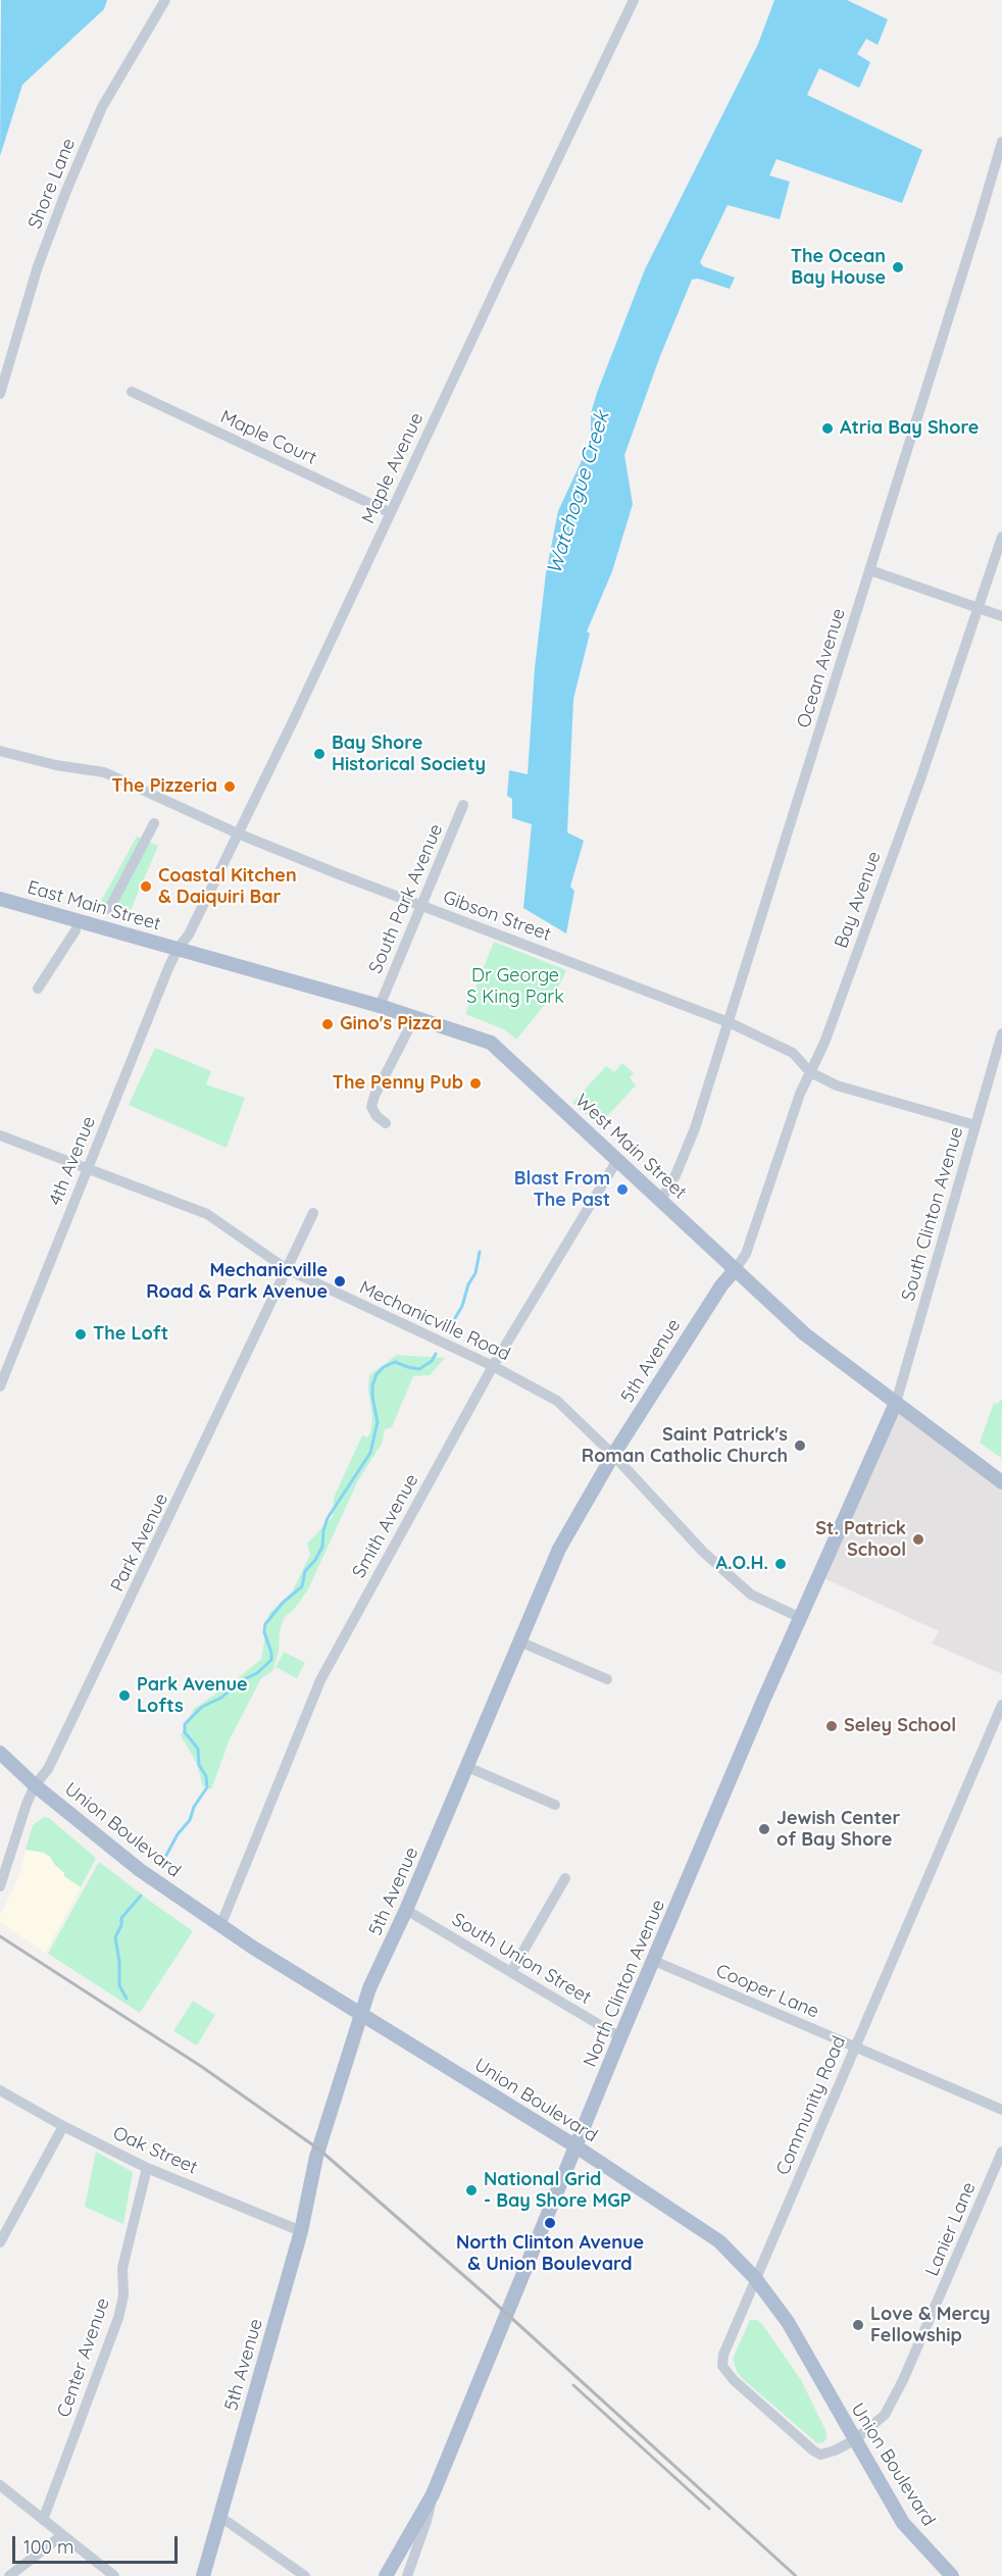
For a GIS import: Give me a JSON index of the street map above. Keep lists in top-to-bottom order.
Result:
{
  "streets": {
    "main road": [
      "East Main Street",
      "West Main Street",
      "5th Avenue",
      "Union Boulevard",
      "North Clinton Avenue"
    ],
    "street": [
      "Shore Lane",
      "Maple Court",
      "Maple Avenue",
      "Ocean Avenue",
      "South Park Avenue",
      "Bay Avenue",
      "Gibson Street",
      "4th Avenue",
      "South Clinton Avenue",
      "Mechanicville Road",
      "Smith Avenue",
      "Park Avenue",
      "South Union Street",
      "Cooper Lane",
      "Community Road",
      "Oak Street",
      "Lanier Lane",
      "Center Avenue"
    ]
  },
  "crossings": [
    ["Maple Court", "Maple Avenue"],
    ["Maple Avenue", "East Main Street"],
    ["Maple Avenue", "Gibson Street"],
    ["Maple Avenue", "West Main Street"],
    ["Maple Avenue", "4th Avenue"],
    ["Ocean Avenue", "Gibson Street"],
    ["Ocean Avenue", "West Main Street"],
    ["South Park Avenue", "Gibson Street"],
    ["South Park Avenue", "West Main Street"],
    ["Bay Avenue", "Gibson Street"],
    ["Bay Avenue", "West Main Street"],
    ["Bay Avenue", "5th Avenue"],
    ["East Main Street", "West Main Street"],
    ["East Main Street", "4th Avenue"],
    ["Gibson Street", "South Clinton Avenue"],
    ["West Main Street", "4th Avenue"],
    ["West Main Street", "South Clinton Avenue"],
    ["West Main Street", "5th Avenue"],
    ["West Main Street", "Smith Avenue"],
    ["West Main Street", "North Clinton Avenue"],
    ["4th Avenue", "Mechanicville Road"],
    ["South Clinton Avenue", "North Clinton Avenue"],
    ["Mechanicville Road", "5th Avenue"],
    ["Mechanicville Road", "Smith Avenue"],
    ["Mechanicville Road", "Park Avenue"],
    ["Mechanicville Road", "North Clinton Avenue"],
    ["5th Avenue", "Union Boulevard"],
    ["5th Avenue", "South Union Street"],
    ["5th Avenue", "Oak Street"],
    ["Smith Avenue", "Union Boulevard"],
    ["Park Avenue", "Union Boulevard"],
    ["Union Boulevard", "North Clinton Avenue"],
    ["Union Boulevard", "Community Road"],
    ["Union Boulevard", "Lanier Lane"],
    ["South Union Street", "North Clinton Avenue"],
    ["North Clinton Avenue", "Cooper Lane"],
    ["Cooper Lane", "Community Road"],
    ["Community Road", "Lanier Lane"],
    ["Oak Street", "Center Avenue"]
  ],
  "water": ["Watchogue Creek"],
  "parks": ["Dr George S King Park"],
  "places": [
    "The Ocean Bay House",
    "Atria Bay Shore",
    "Bay Shore Historical Society",
    "The Pizzeria",
    "Coastal Kitchen & Daiquiri Bar",
    "Gino's Pizza",
    "The Penny Pub",
    "Blast From The Past",
    "Mechanicville Road & Park Avenue",
    "The Loft",
    "Saint Patrick's Roman Catholic Church",
    "St. Patrick School",
    "A.O.H.",
    "Park Avenue Lofts",
    "Seley School",
    "Jewish Center of Bay Shore",
    "National Grid - Bay Shore MGP",
    "North Clinton Avenue & Union Boulevard",
    "Love & Mercy Fellowship"
  ],
  "scale_bar": "100 m"
}
